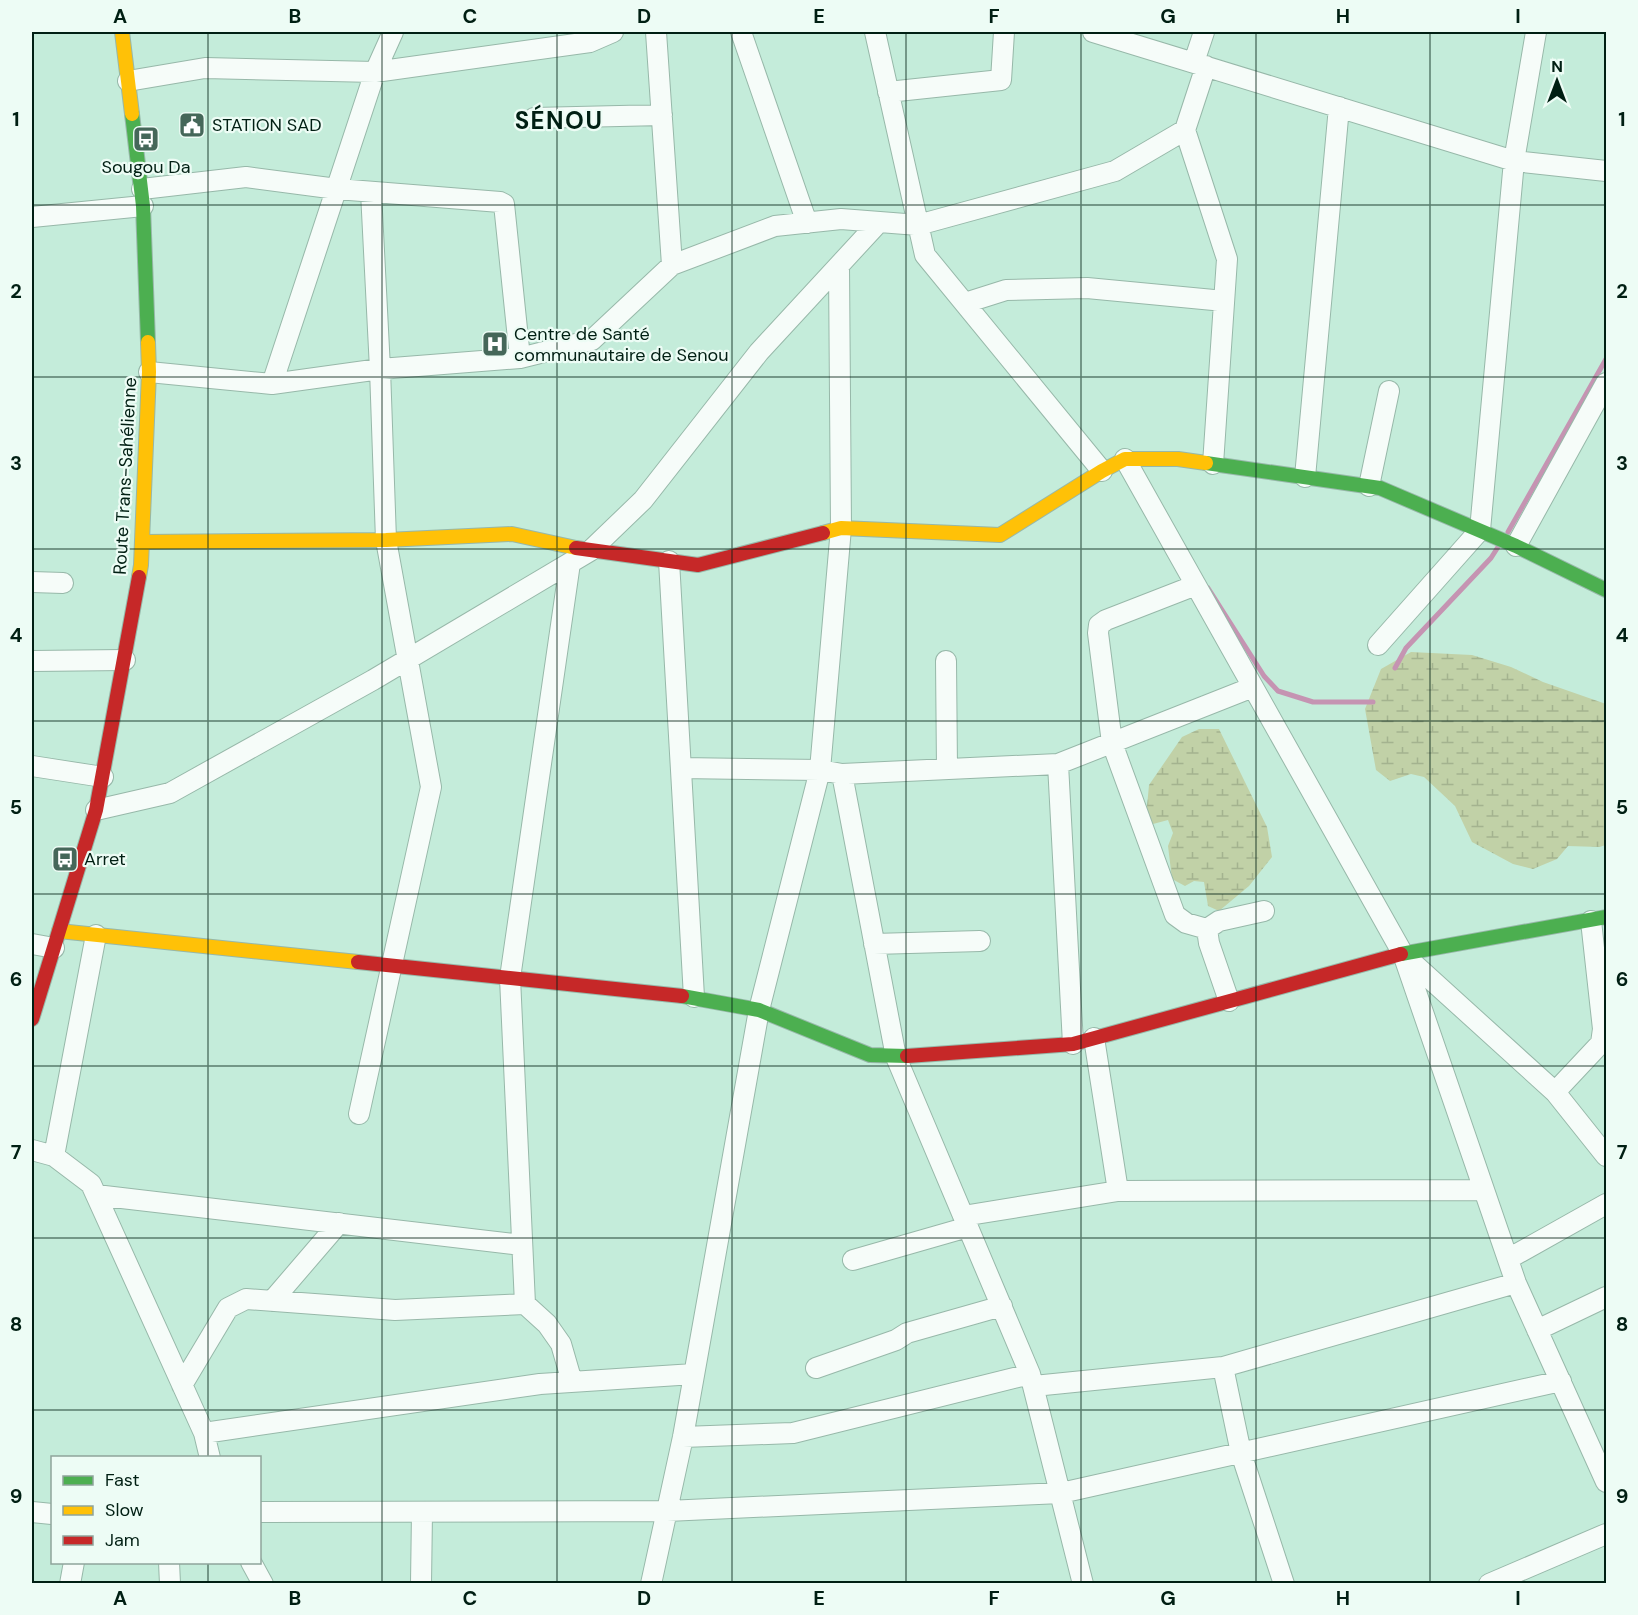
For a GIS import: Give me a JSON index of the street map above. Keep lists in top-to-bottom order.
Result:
{
  "streets": {
    "main road": ["Route Trans-Sahélienne"]
  },
  "districts": ["SÉNOU"],
  "places": {
    "public building": ["STATION SAD"],
    "bus stop": ["Sougou Da", "Arret"],
    "hospital": ["Centre de Santé communautaire de Senou"]
  },
  "legend": ["Fast", "Slow", "Jam"],
  "north": "top",
  "grid": {
    "columns": [
      "A",
      "B",
      "C",
      "D",
      "E",
      "F",
      "G",
      "H",
      "I"
    ],
    "rows": [
      "1",
      "2",
      "3",
      "4",
      "5",
      "6",
      "7",
      "8",
      "9"
    ]
  }
}
